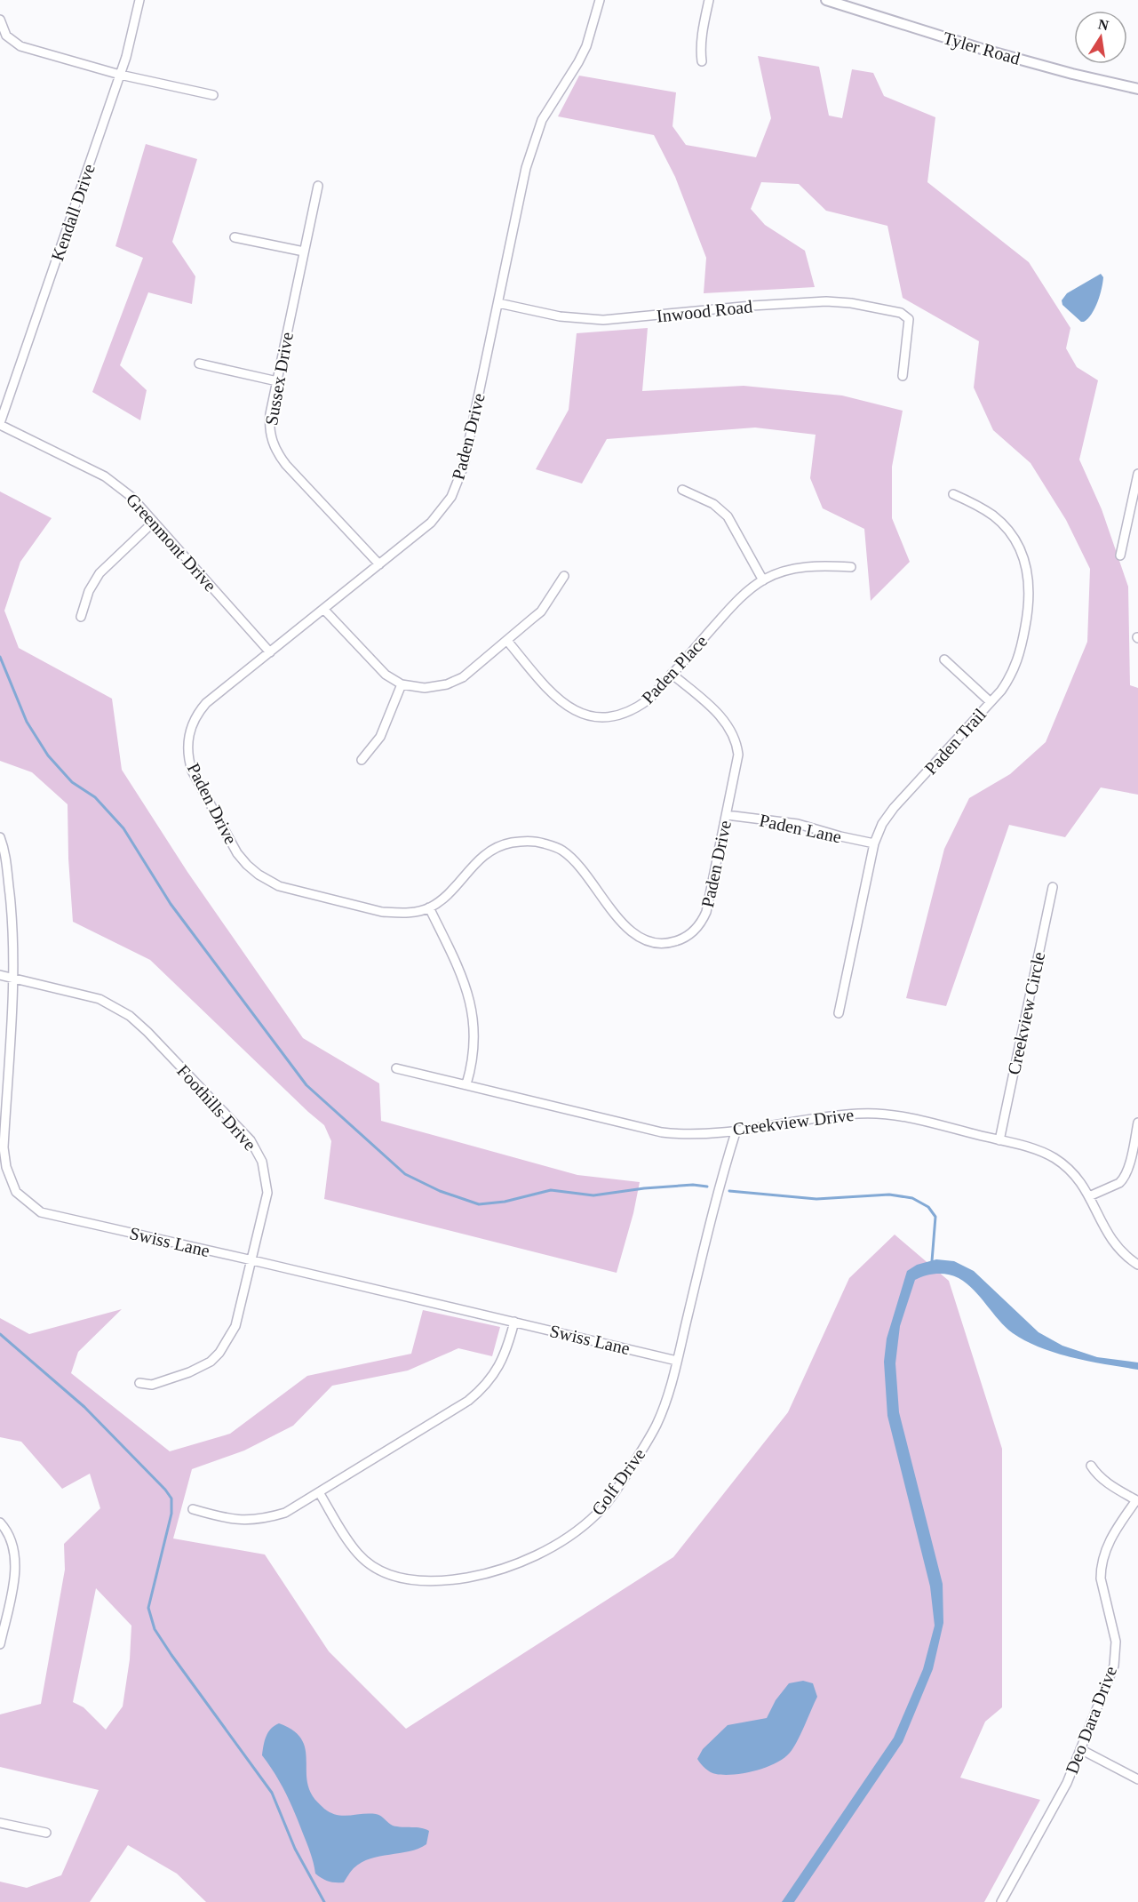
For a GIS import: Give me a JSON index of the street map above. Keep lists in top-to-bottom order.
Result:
{
  "streets": {
    "street": [
      "Tyler Road",
      "Kendall Drive",
      "Inwood Road",
      "Sussex Drive",
      "Paden Drive",
      "Greenmont Drive",
      "Paden Place",
      "Paden Trail",
      "Paden Lane",
      "Creekview Circle",
      "Foothills Drive",
      "Creekview Drive",
      "Swiss Lane",
      "Golf Drive",
      "Deo Dara Drive"
    ]
  },
  "crossings": [
    ["Kendall Drive", "Greenmont Drive"],
    ["Inwood Road", "Paden Drive"],
    ["Sussex Drive", "Paden Drive"],
    ["Paden Drive", "Greenmont Drive"],
    ["Paden Drive", "Paden Place"],
    ["Paden Drive", "Paden Lane"],
    ["Paden Trail", "Paden Lane"],
    ["Creekview Circle", "Creekview Drive"],
    ["Foothills Drive", "Swiss Lane"],
    ["Creekview Drive", "Golf Drive"],
    ["Swiss Lane", "Golf Drive"]
  ],
  "north": "top"
}
